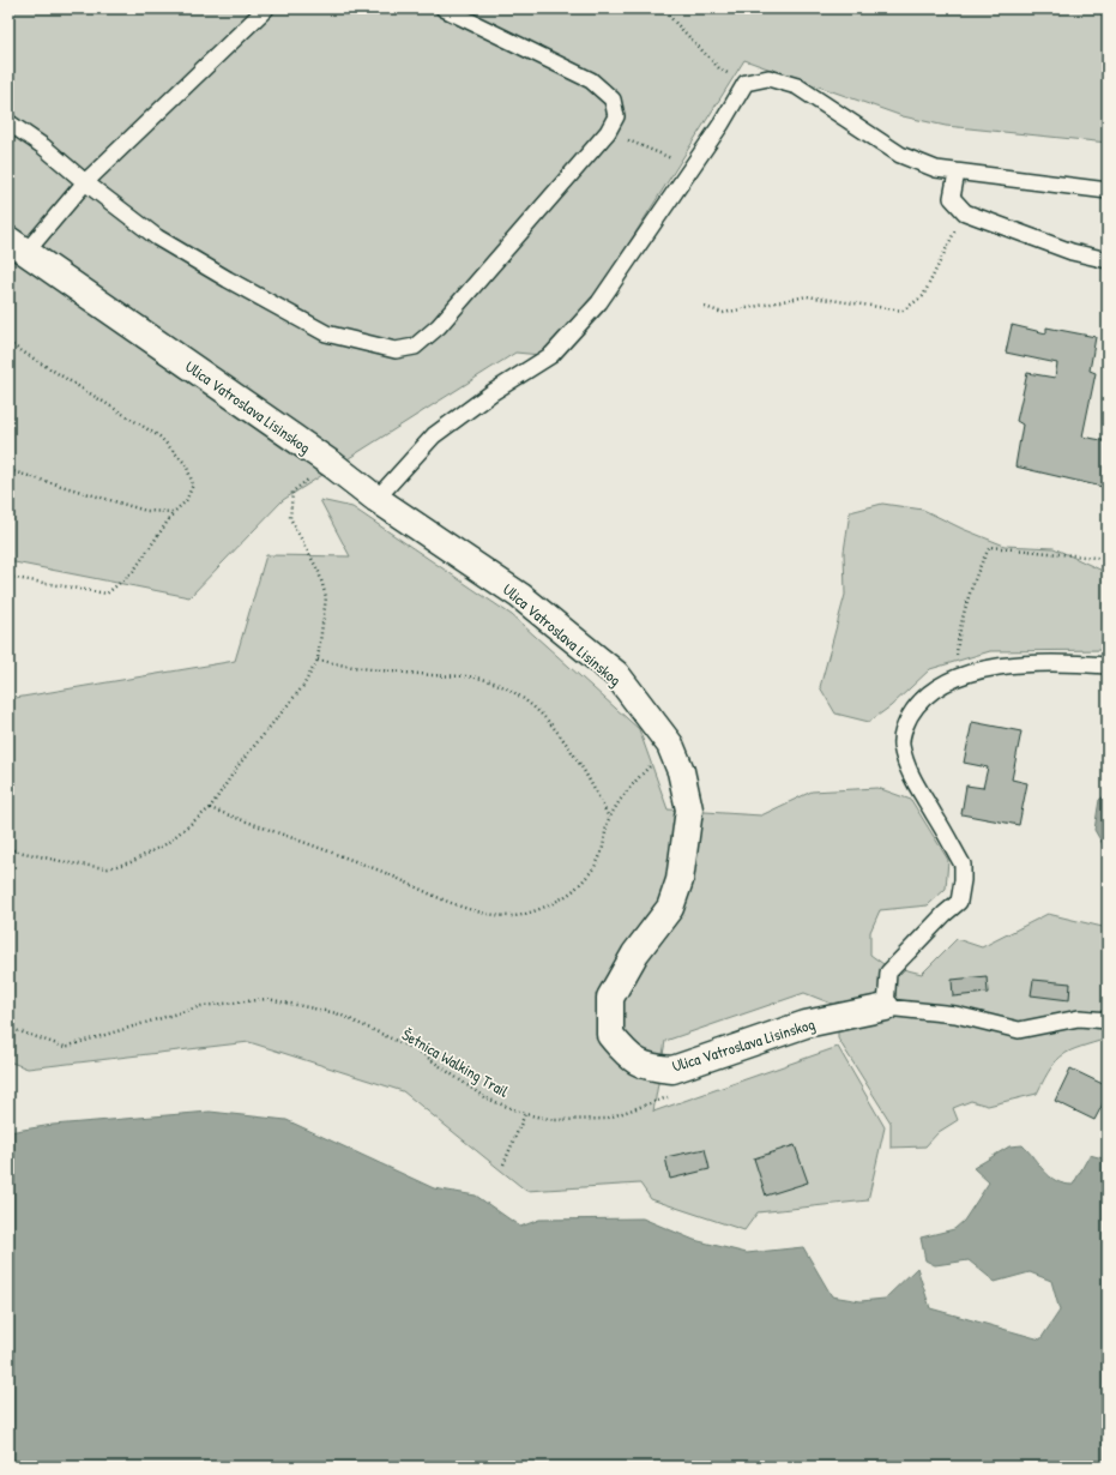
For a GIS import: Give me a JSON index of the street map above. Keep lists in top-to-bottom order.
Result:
{
  "streets": {
    "street": ["Ulica Vatroslava Lisinskog"],
    "path": ["Šetnica Walking Trail"]
  }
}
